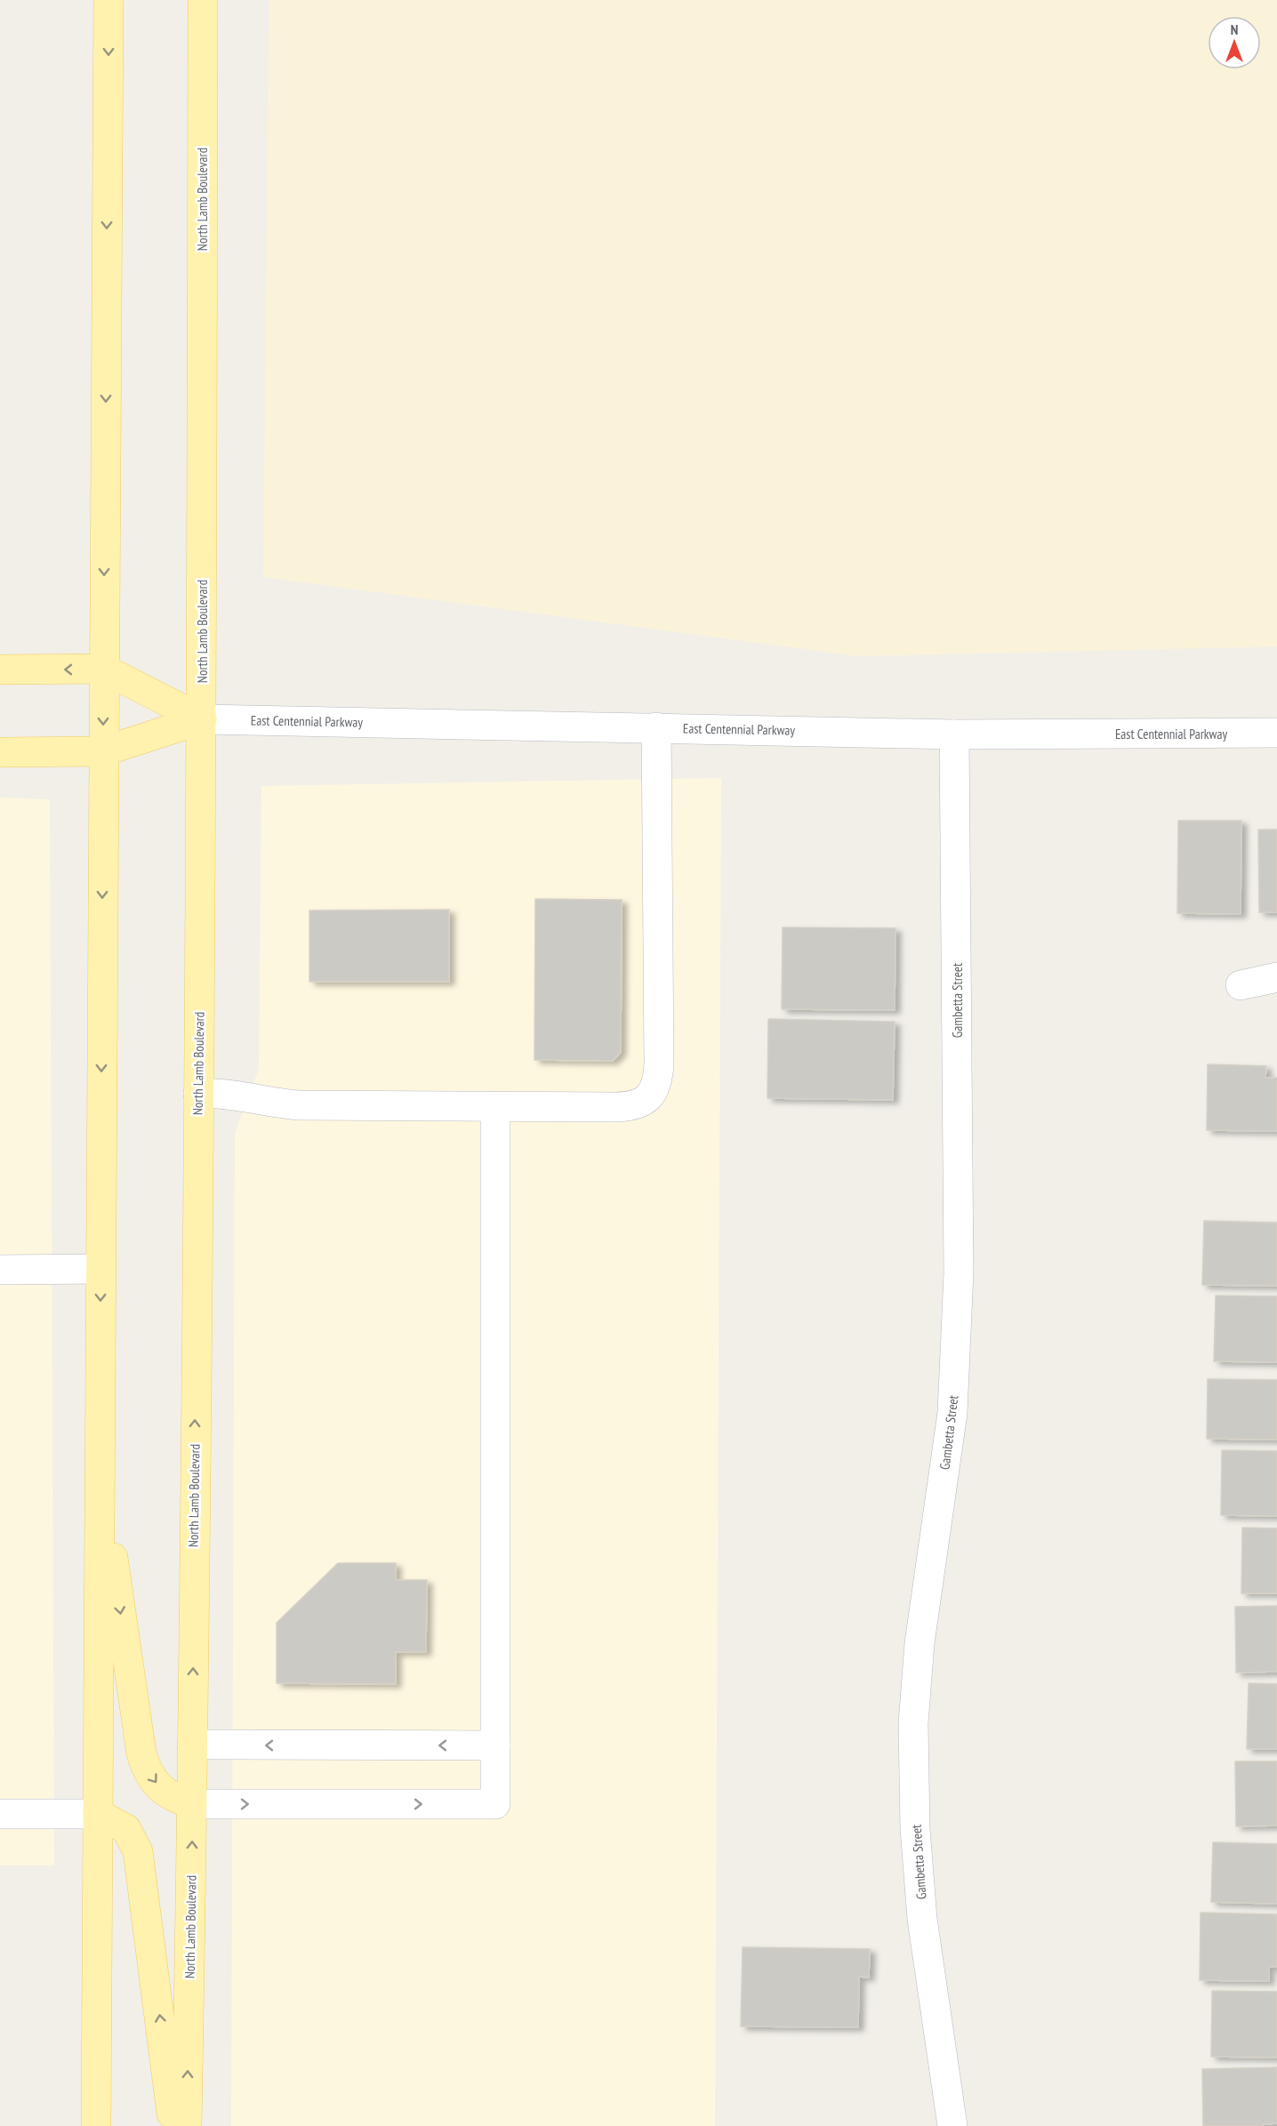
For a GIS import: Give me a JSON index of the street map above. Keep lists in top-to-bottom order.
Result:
{
  "streets": {
    "main road": ["North Lamb Boulevard", "East Centennial Parkway"],
    "street": ["Gambetta Street"]
  },
  "crossings": [
    ["North Lamb Boulevard", "East Centennial Parkway"],
    ["East Centennial Parkway", "Gambetta Street"]
  ],
  "north": "top"
}
